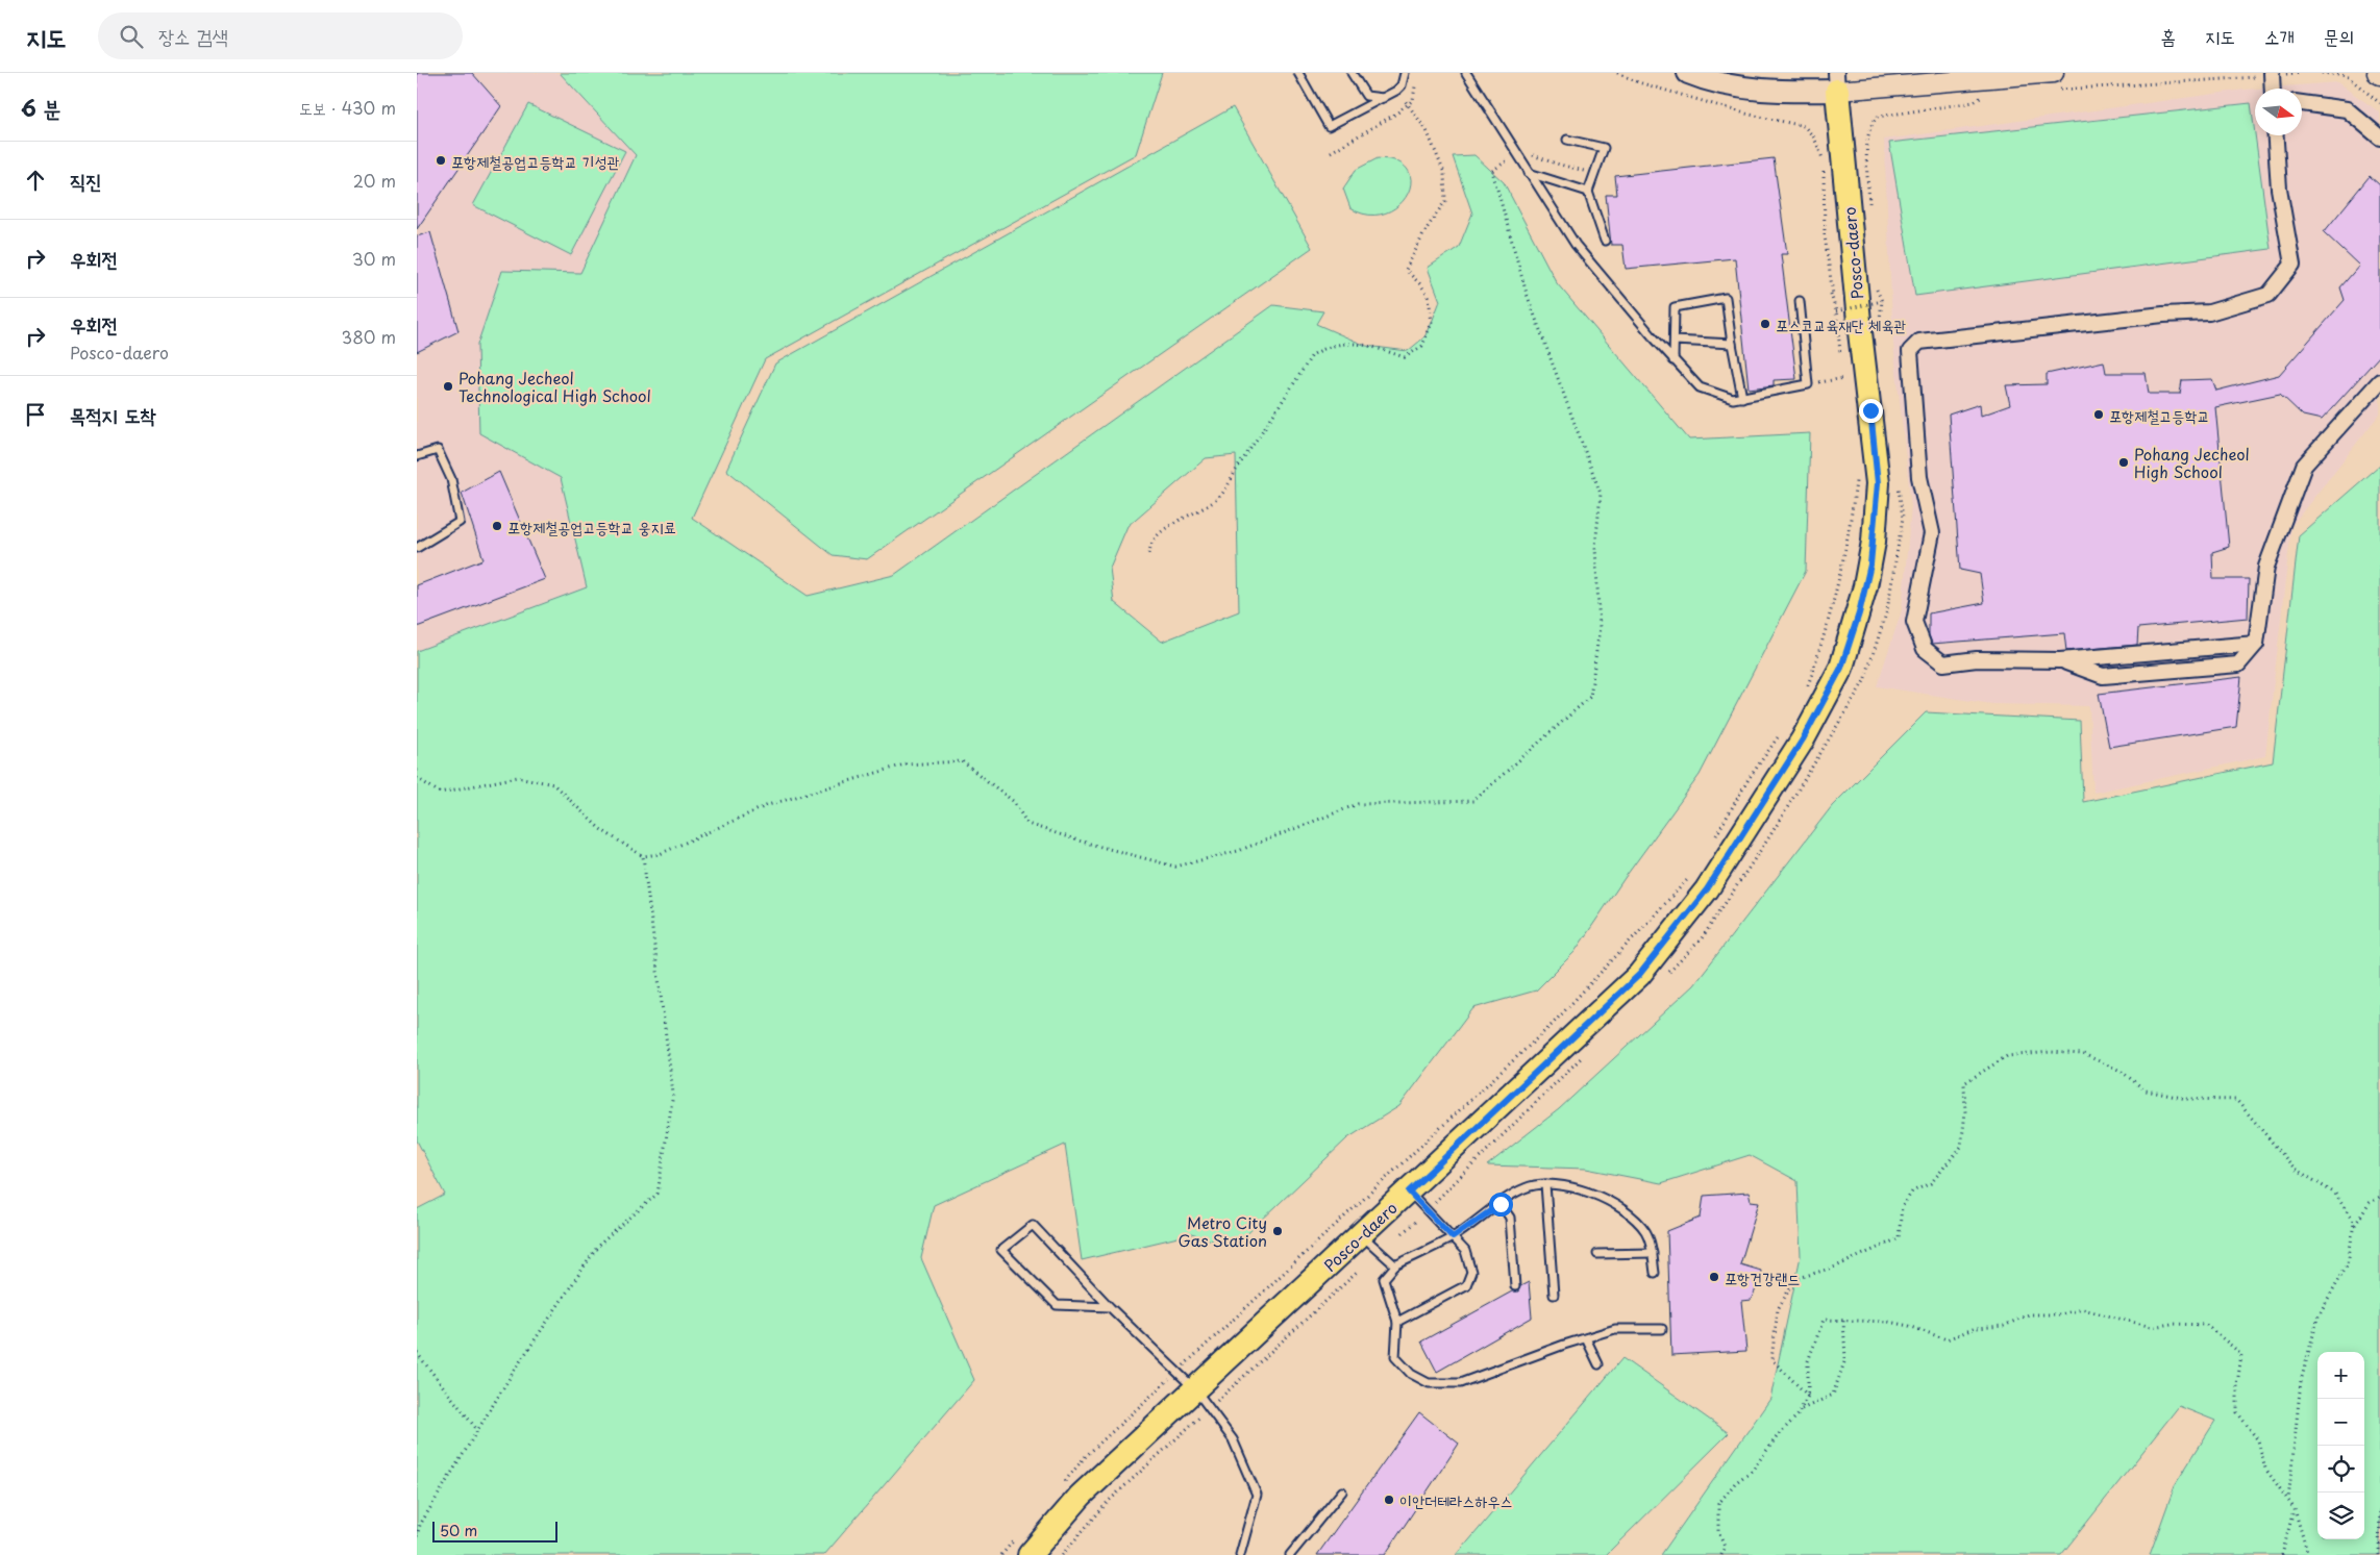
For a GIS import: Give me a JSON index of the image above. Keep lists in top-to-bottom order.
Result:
{
  "streets": {
    "main road": ["Posco-daero"]
  },
  "places": [
    "포항제철공업고등학교 기성관",
    "포스코교육재단 체육관",
    "Pohang Jecheol Technological High School",
    "포항제철고등학교",
    "Pohang Jecheol High School",
    "포항제철공업고등학교 웅지료",
    "Metro City Gas Station",
    "포항건강랜드",
    "이안더테라스하우스"
  ],
  "scale_bar": "50 m",
  "north": "right",
  "page": {
    "header": "지도",
    "search": "장소 검색",
    "nav": [
      "홈",
      "지도",
      "소개",
      "문의"
    ],
    "heading": ["6 분", "도보 · 430 m"],
    "list": [
      ["직진", "20 m"],
      ["우회전", "30 m"],
      ["우회전", "Posco-daero", "380 m"],
      "목적지 도착"
    ],
    "map_buttons": ["+", "−"],
    "scale": "50 m"
  }
}
